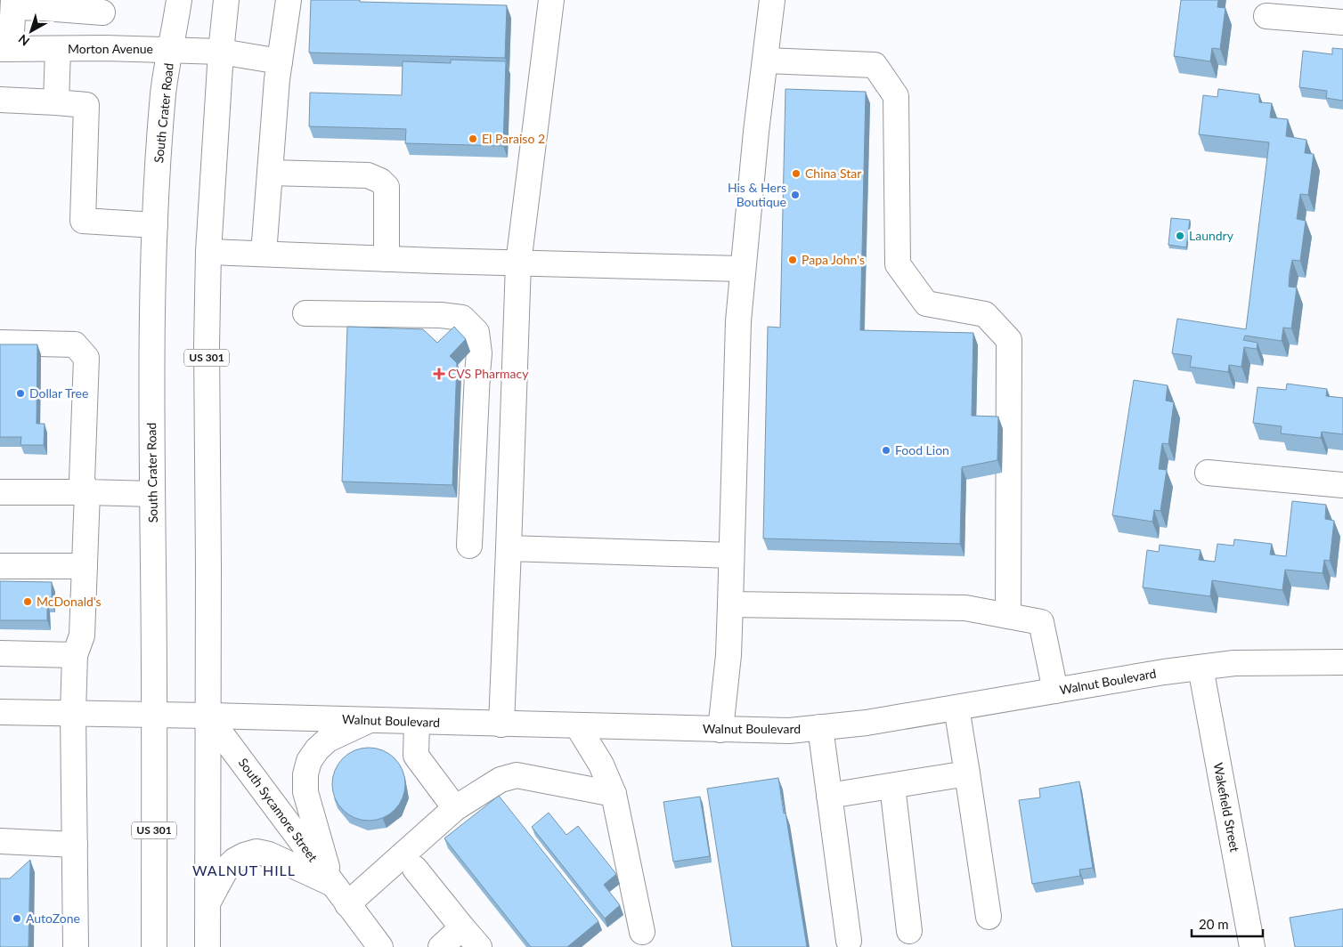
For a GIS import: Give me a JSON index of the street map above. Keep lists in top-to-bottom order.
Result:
{
  "streets": {
    "main road": [
      "Morton Avenue",
      "South Crater Road",
      "US 301",
      "Walnut Boulevard",
      "Wakefield Street",
      "South Sycamore Street"
    ]
  },
  "crossings": [
    ["Morton Avenue", "South Crater Road"],
    ["Morton Avenue", "US 301"],
    ["US 301", "Walnut Boulevard"],
    ["US 301", "South Sycamore Street"],
    ["Walnut Boulevard", "Wakefield Street"],
    ["Walnut Boulevard", "South Sycamore Street"]
  ],
  "districts": ["WALNUT HILL"],
  "places": {
    "other": [
      "El Paraiso 2",
      "China Star",
      "His & Hers Boutique",
      "Laundry",
      "Papa John's",
      "Dollar Tree",
      "Food Lion",
      "McDonald's",
      "AutoZone"
    ],
    "health": ["CVS Pharmacy"]
  },
  "scale_bar": "20 m",
  "north": "bottom left"
}
